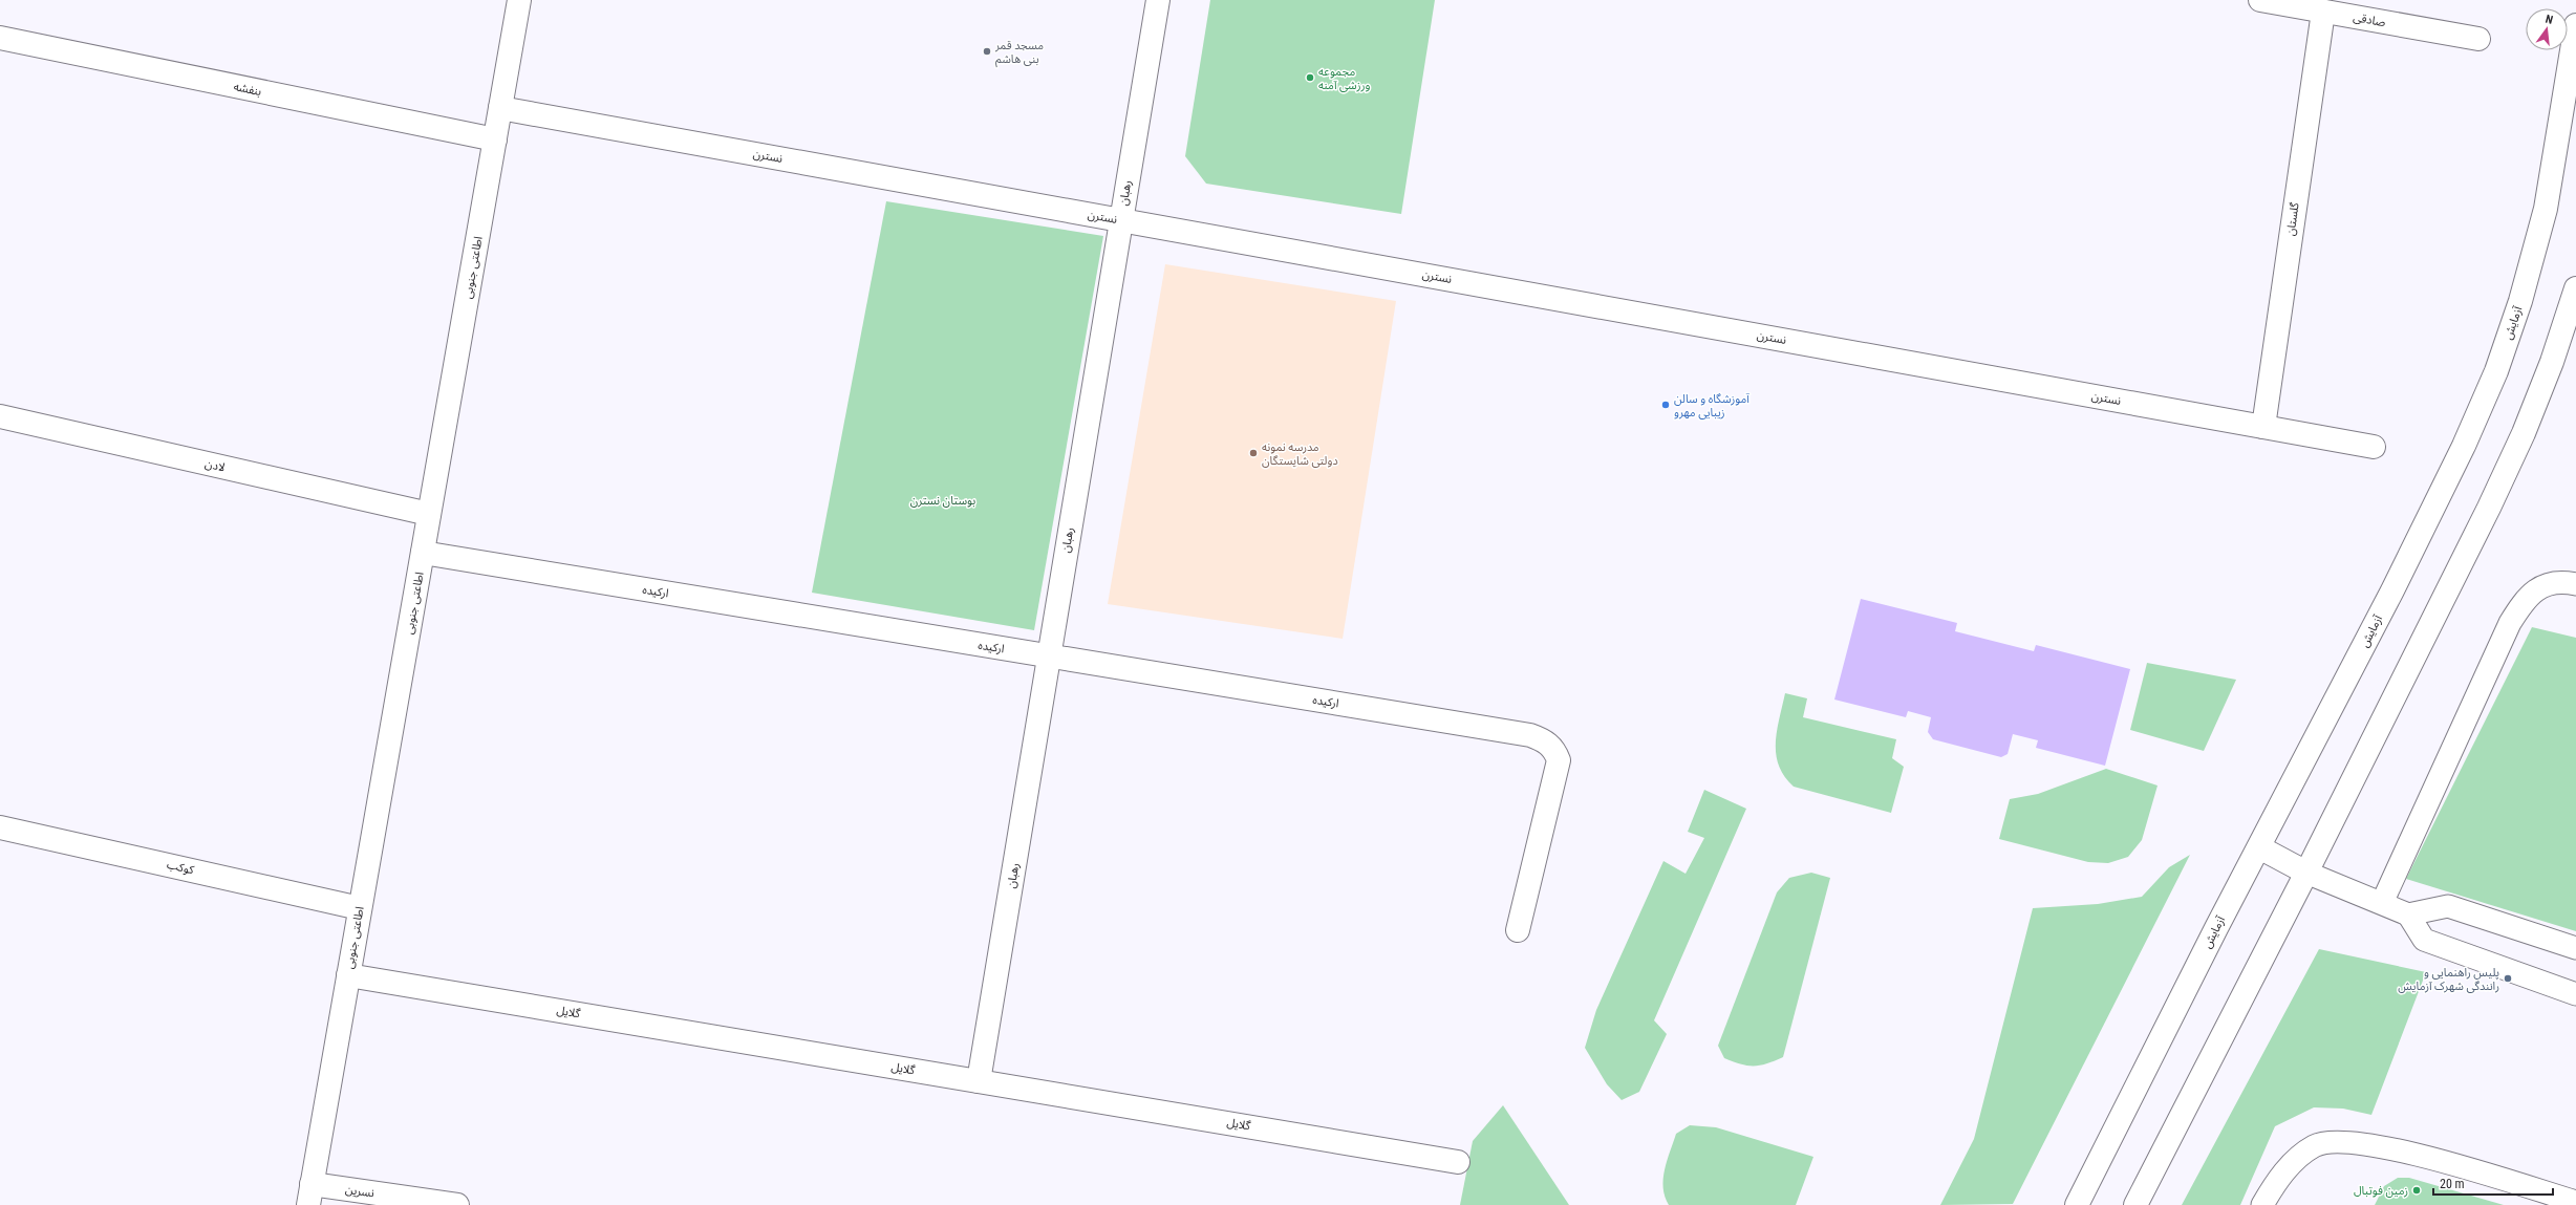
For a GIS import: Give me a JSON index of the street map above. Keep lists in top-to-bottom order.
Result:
{
  "streets": {
    "street": [
      "صادقی",
      "بنفشه",
      "نسترن",
      "رهبان",
      "گلستان",
      "اطاعتی جنوبی",
      "آزمایش",
      "لادن",
      "ارکیده",
      "کوکب",
      "گلایل",
      "نسرین"
    ]
  },
  "crossings": [
    ["صادقی", "گلستان"],
    ["بنفشه", "اطاعتی جنوبی"],
    ["نسترن", "رهبان"],
    ["نسترن", "گلستان"],
    ["نسترن", "اطاعتی جنوبی"],
    ["رهبان", "ارکیده"],
    ["رهبان", "گلایل"],
    ["اطاعتی جنوبی", "لادن"],
    ["اطاعتی جنوبی", "ارکیده"],
    ["اطاعتی جنوبی", "کوکب"],
    ["اطاعتی جنوبی", "گلایل"],
    ["اطاعتی جنوبی", "نسرین"]
  ],
  "parks": ["بوستان نسترن"],
  "places": [
    "مسجد قمر بنی هاشم",
    "مجموعه ورزشی آمنه",
    "آموزشگاه و سالن زیبایی مهرو",
    "مدرسه نمونه دولتی شایستگان",
    "پلیس راهنمایی و رانندگی شهرک آزمایش",
    "زمین فوتبال"
  ],
  "scale_bar": "20 m",
  "north": "top"
}
